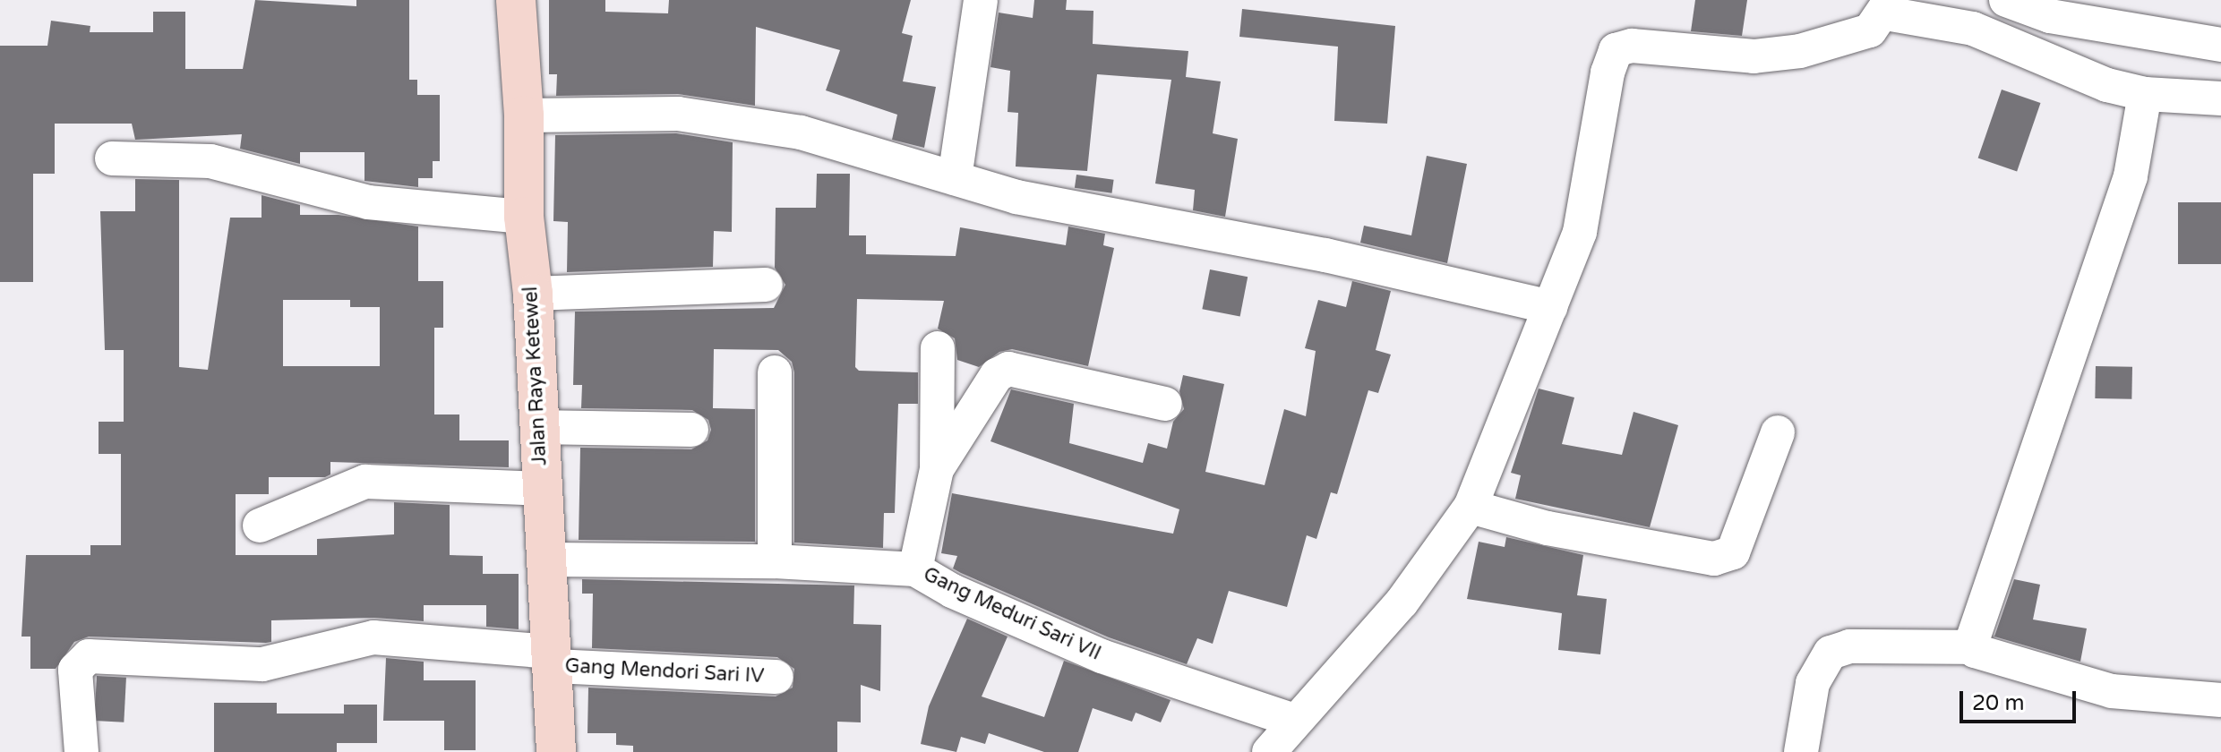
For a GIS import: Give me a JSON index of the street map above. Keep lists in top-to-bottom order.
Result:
{
  "streets": {
    "main road": ["Jalan Raya Ketewel"],
    "street": ["Gang Meduri Sari VII", "Gang Mendori Sari IV"]
  },
  "crossings": [
    ["Jalan Raya Ketewel", "Gang Meduri Sari VII"],
    ["Jalan Raya Ketewel", "Gang Mendori Sari IV"]
  ],
  "scale_bar": "20 m"
}
